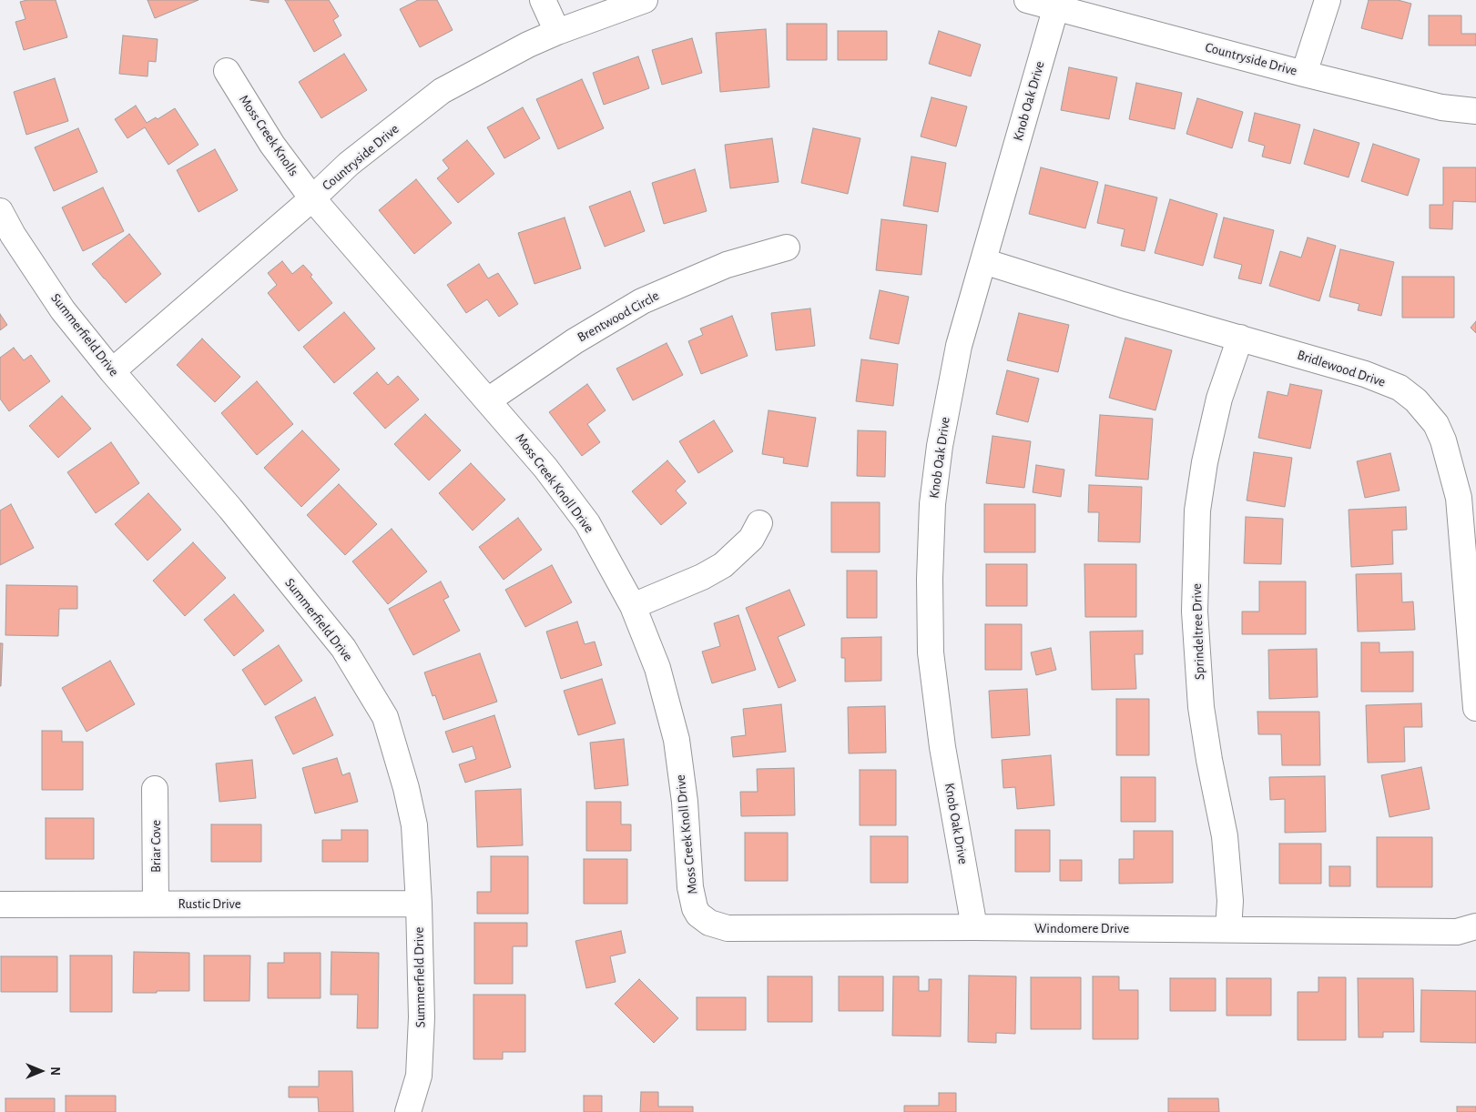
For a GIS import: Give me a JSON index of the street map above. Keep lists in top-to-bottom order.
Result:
{
  "streets": {
    "street": [
      "Countryside Drive",
      "Knob Oak Drive",
      "Moss Creek Knolls",
      "Brentwood Circle",
      "Summerfield Drive",
      "Bridlewood Drive",
      "Moss Creek Knoll Drive",
      "Sprindeltree Drive",
      "Briar Cove",
      "Rustic Drive",
      "Windomere Drive"
    ]
  },
  "crossings": [
    ["Countryside Drive", "Knob Oak Drive"],
    ["Countryside Drive", "Moss Creek Knolls"],
    ["Countryside Drive", "Summerfield Drive"],
    ["Countryside Drive", "Moss Creek Knoll Drive"],
    ["Knob Oak Drive", "Bridlewood Drive"],
    ["Knob Oak Drive", "Windomere Drive"],
    ["Moss Creek Knolls", "Moss Creek Knoll Drive"],
    ["Brentwood Circle", "Moss Creek Knoll Drive"],
    ["Summerfield Drive", "Rustic Drive"],
    ["Bridlewood Drive", "Sprindeltree Drive"],
    ["Moss Creek Knoll Drive", "Windomere Drive"],
    ["Sprindeltree Drive", "Windomere Drive"],
    ["Briar Cove", "Rustic Drive"]
  ],
  "north": "right"
}
